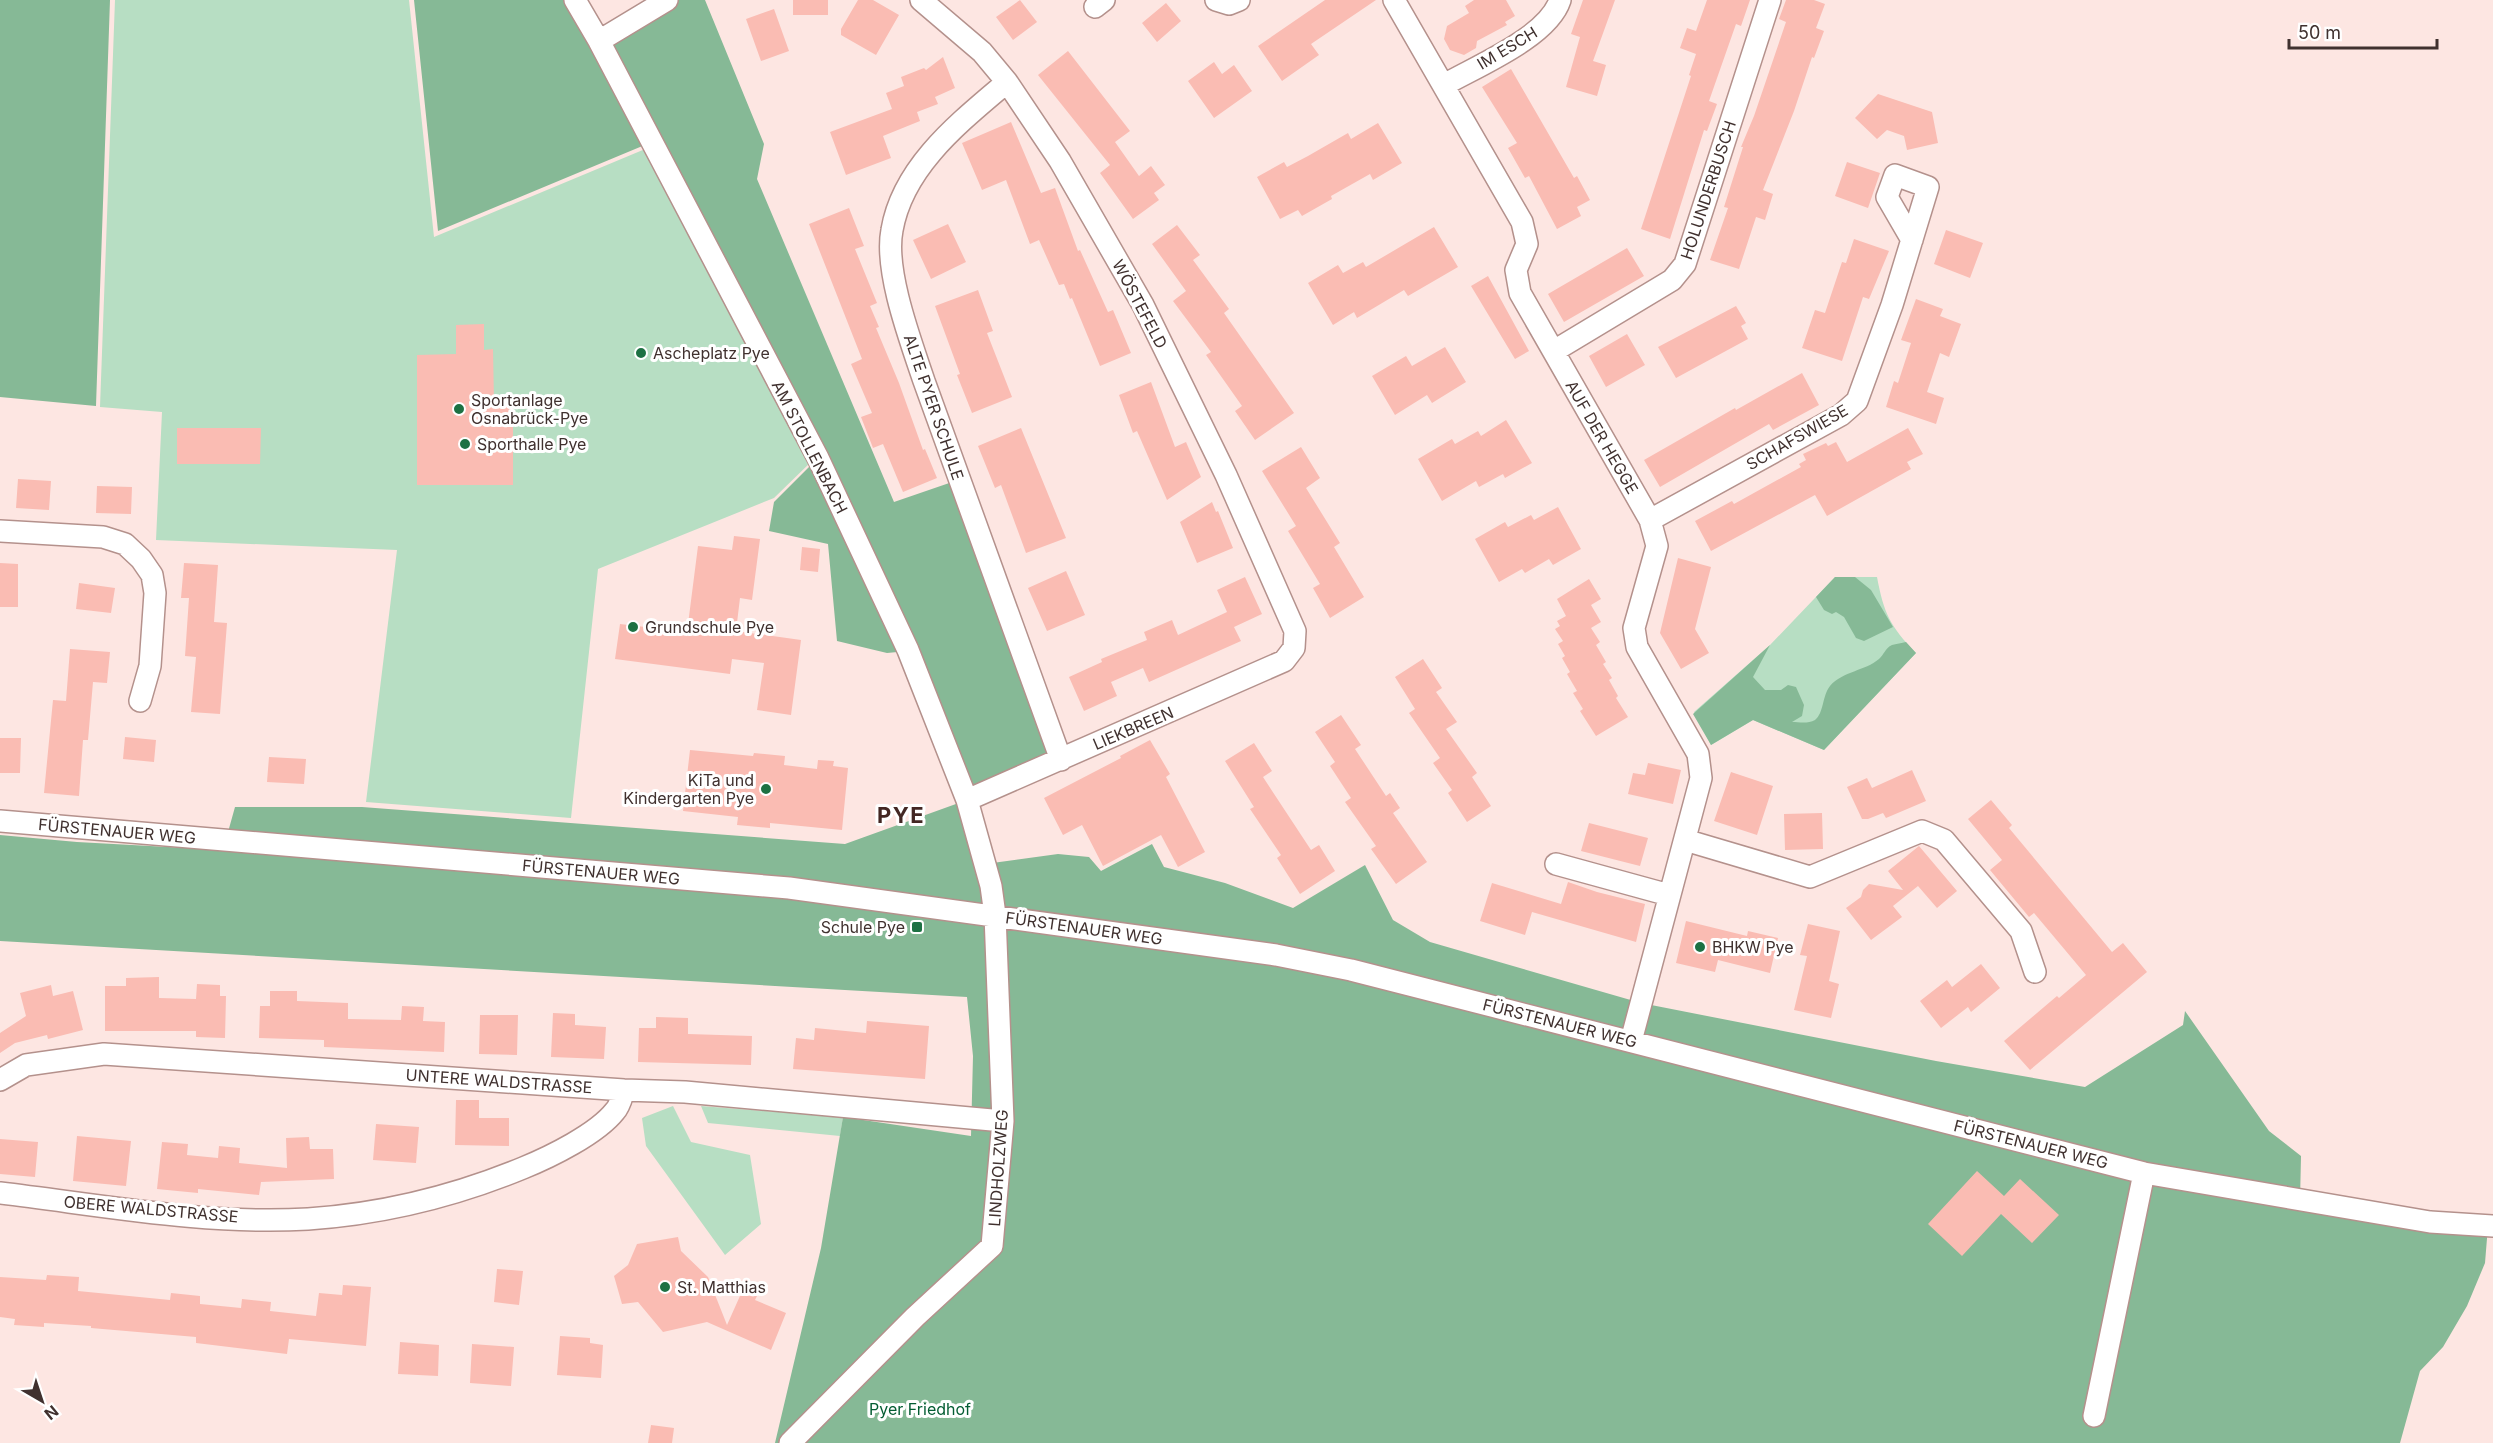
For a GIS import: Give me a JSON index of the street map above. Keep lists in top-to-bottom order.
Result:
{
  "streets": {
    "street": [
      "IM ESCH",
      "HOLUNDERBUSCH",
      "WÖSTEFELD",
      "ALTE PYER SCHULE",
      "AUF DER HEGGE",
      "SCHAFSWIESE",
      "AM STOLLENBACH",
      "LIEKBREEN",
      "FÜRSTENAUER WEG",
      "UNTERE WALDSTRASSE",
      "LINDHOLZWEG",
      "OBERE WALDSTRASSE"
    ]
  },
  "crossings": [
    ["IM ESCH", "AUF DER HEGGE"],
    ["HOLUNDERBUSCH", "AUF DER HEGGE"],
    ["WÖSTEFELD", "ALTE PYER SCHULE"],
    ["WÖSTEFELD", "LIEKBREEN"],
    ["ALTE PYER SCHULE", "LIEKBREEN"],
    ["AUF DER HEGGE", "SCHAFSWIESE"],
    ["AUF DER HEGGE", "FÜRSTENAUER WEG"],
    ["AM STOLLENBACH", "LIEKBREEN"],
    ["AM STOLLENBACH", "FÜRSTENAUER WEG"],
    ["AM STOLLENBACH", "LINDHOLZWEG"],
    ["FÜRSTENAUER WEG", "LINDHOLZWEG"],
    ["UNTERE WALDSTRASSE", "LINDHOLZWEG"],
    ["UNTERE WALDSTRASSE", "OBERE WALDSTRASSE"]
  ],
  "districts": ["PYE"],
  "parks": ["Pyer Friedhof"],
  "places": {
    "other": [
      "Ascheplatz Pye",
      "Sportanlage Osnabrück-Pye",
      "Sporthalle Pye",
      "Grundschule Pye",
      "KiTa und Kindergarten Pye",
      "BHKW Pye",
      "St. Matthias"
    ],
    "transit": ["Schule Pye"]
  },
  "scale_bar": "50 m",
  "north": "bottom right"
}
